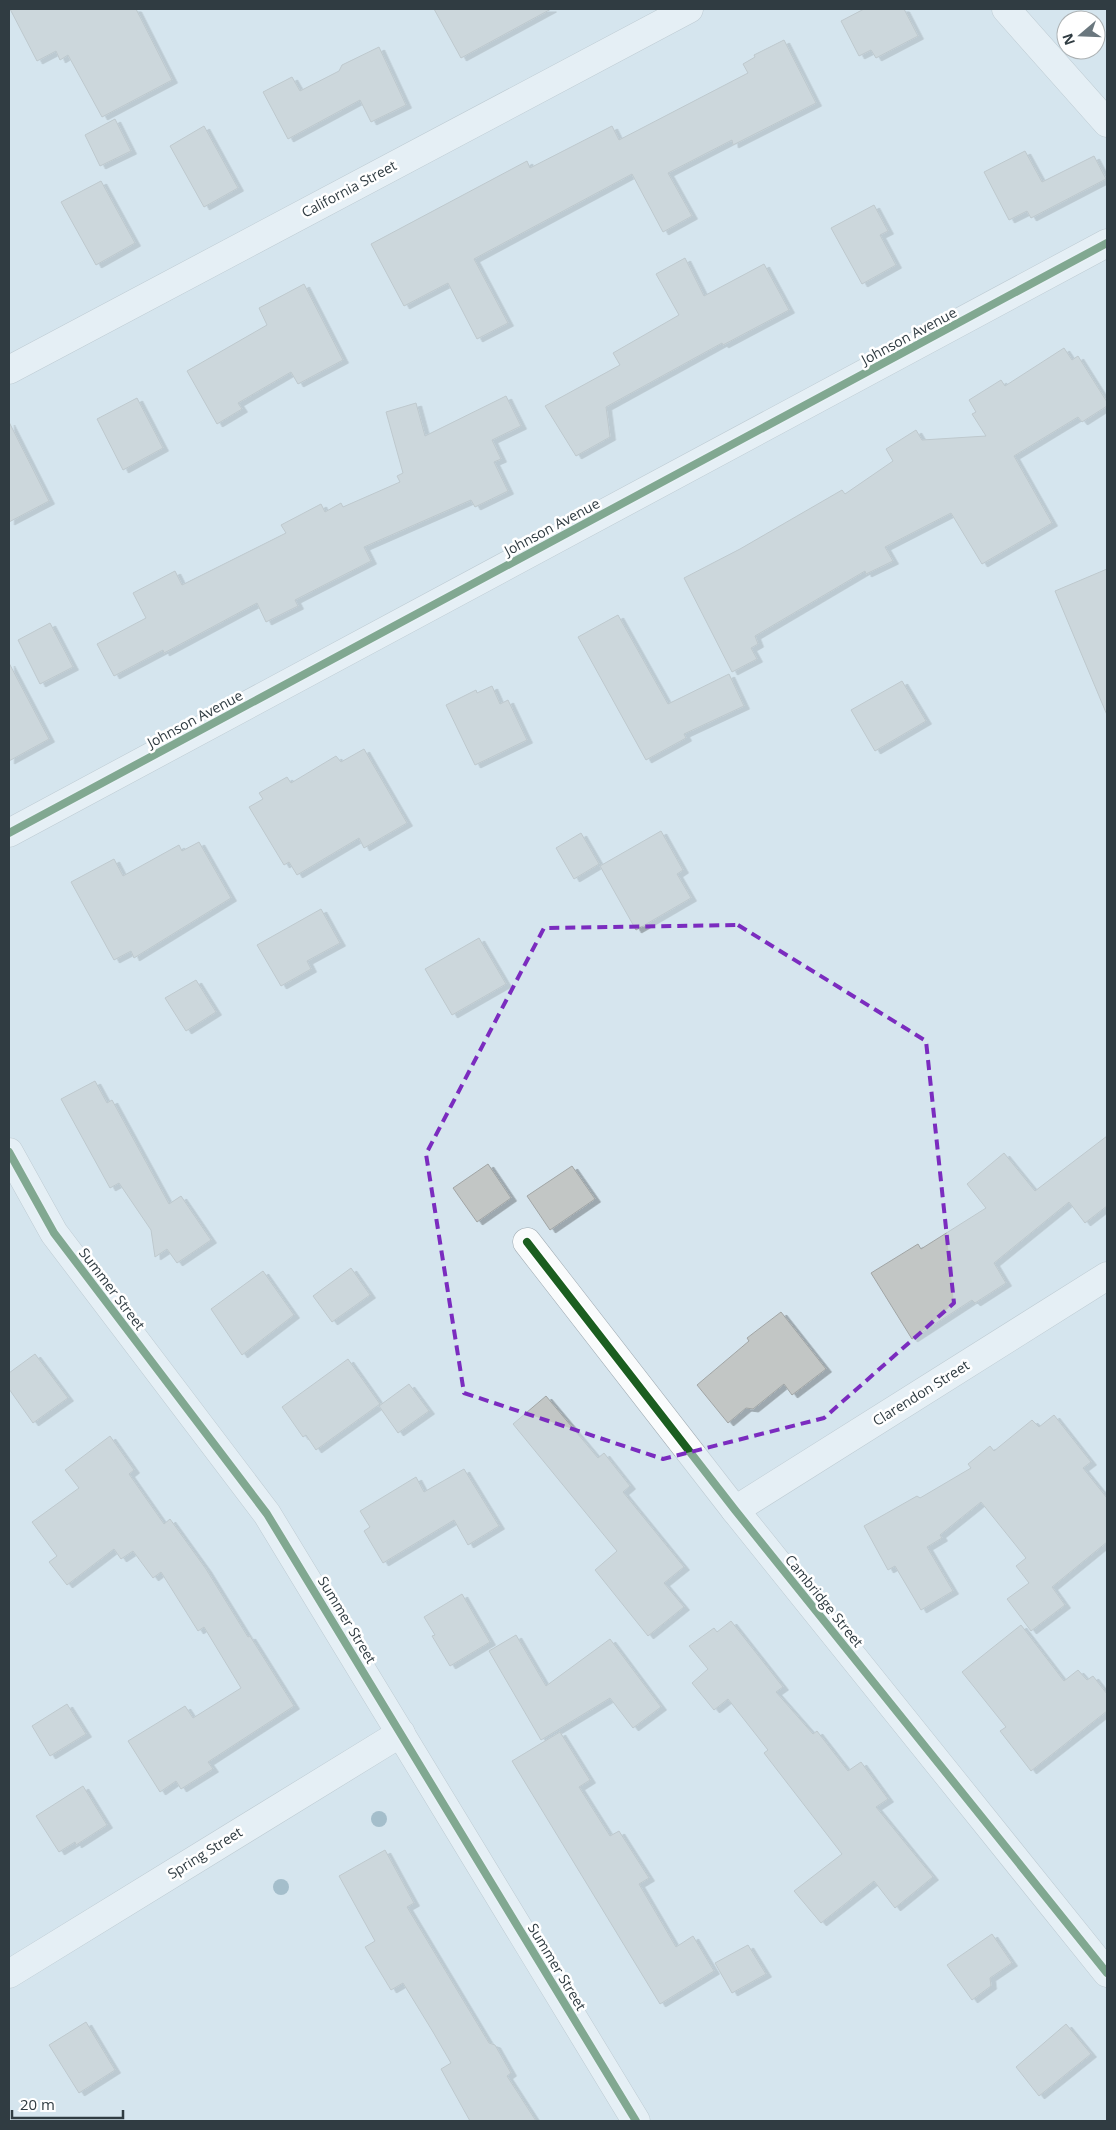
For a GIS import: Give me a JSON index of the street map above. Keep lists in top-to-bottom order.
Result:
{
  "streets": {
    "street": [
      "California Street",
      "Johnson Avenue",
      "Summer Street",
      "Clarendon Street",
      "Cambridge Street",
      "Spring Street"
    ]
  },
  "crossings": [
    ["Summer Street", "Spring Street"],
    ["Clarendon Street", "Cambridge Street"]
  ],
  "scale_bar": "20 m",
  "north": "left"
}
